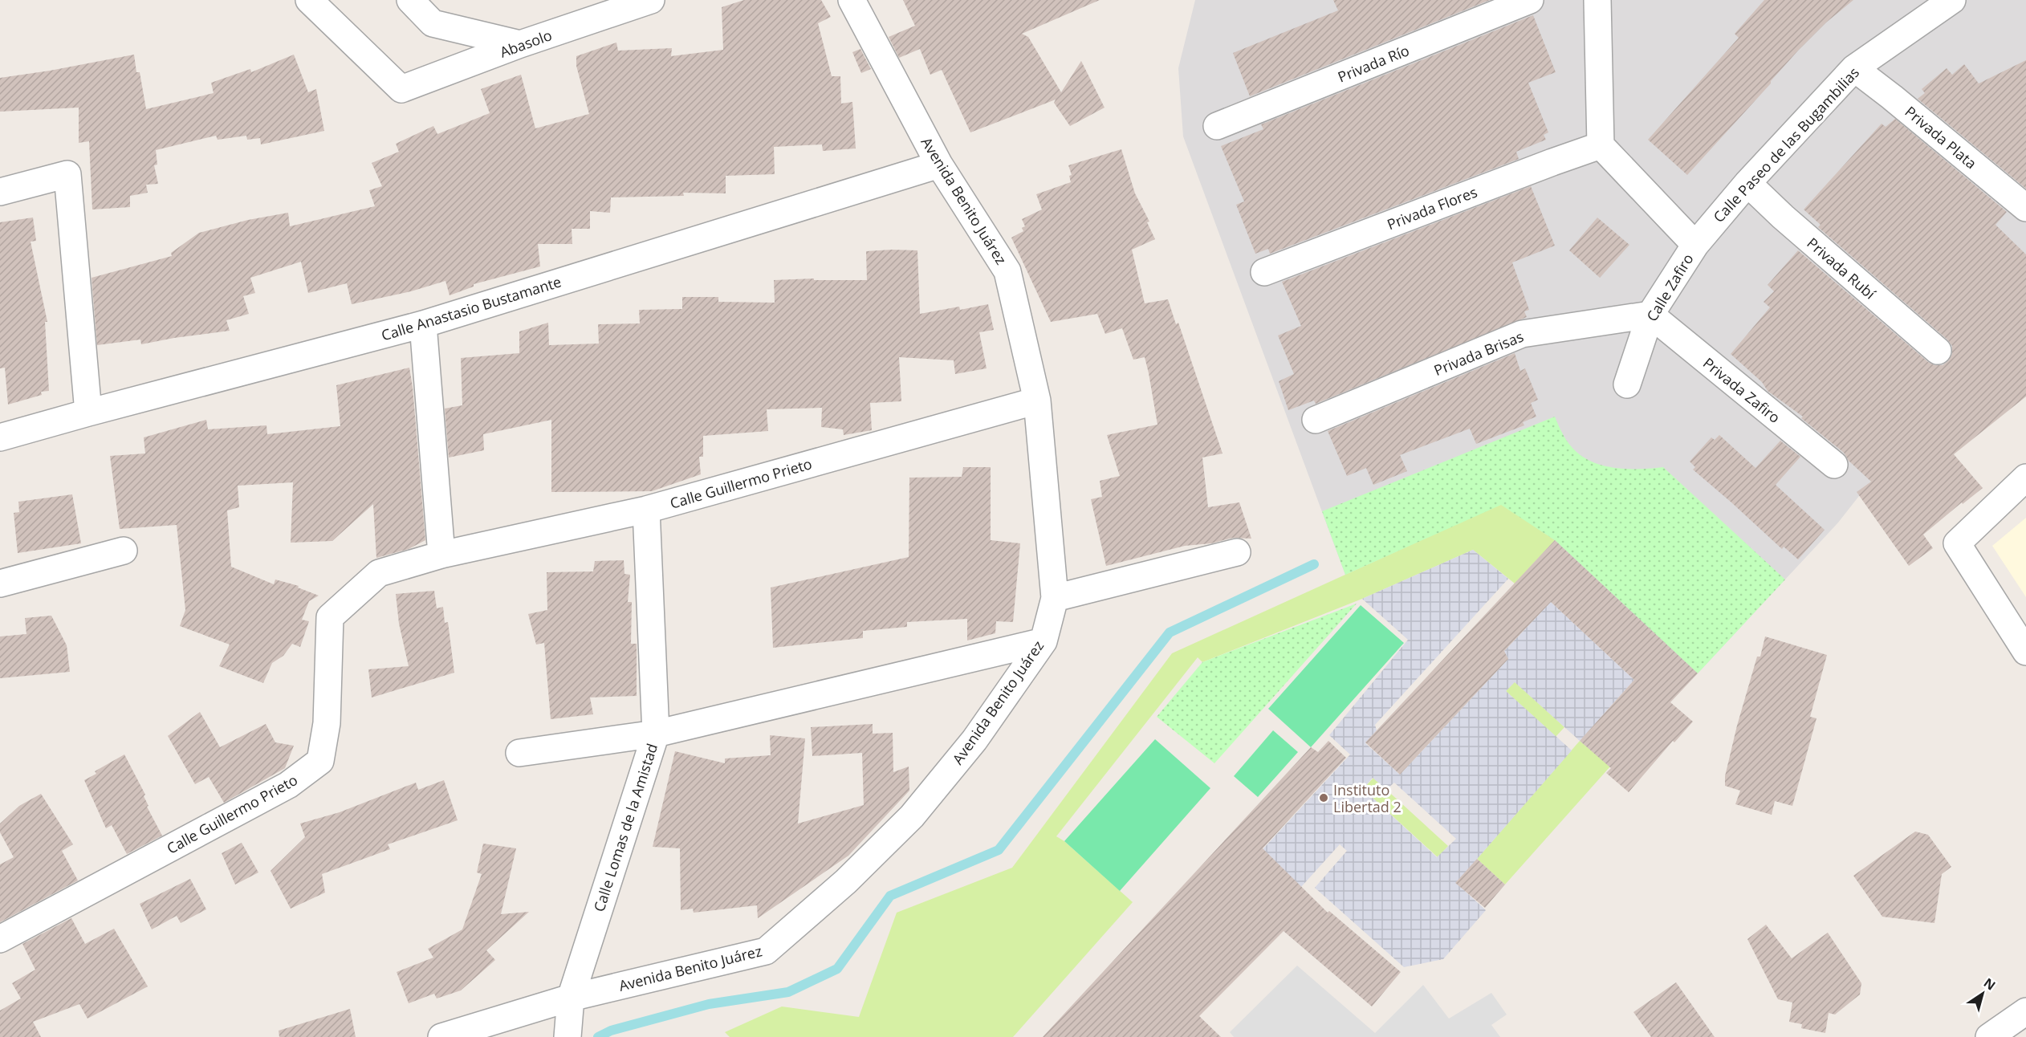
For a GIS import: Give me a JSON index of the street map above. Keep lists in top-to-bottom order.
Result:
{
  "streets": {
    "street": [
      "Abasolo",
      "Privada Río",
      "Privada Plata",
      "Calle Paseo de las Bugambilias",
      "Avenida Benito Juárez",
      "Privada Flores",
      "Privada Rubí",
      "Calle Zafiro",
      "Calle Anastasio Bustamante",
      "Privada Brisas",
      "Privada Zafiro",
      "Calle Guillermo Prieto",
      "Calle Lomas de la Amistad"
    ]
  },
  "crossings": [
    ["Privada Plata", "Calle Paseo de las Bugambilias"],
    ["Calle Paseo de las Bugambilias", "Privada Rubí"],
    ["Calle Paseo de las Bugambilias", "Calle Zafiro"],
    ["Avenida Benito Juárez", "Calle Anastasio Bustamante"],
    ["Avenida Benito Juárez", "Calle Guillermo Prieto"],
    ["Avenida Benito Juárez", "Calle Lomas de la Amistad"],
    ["Calle Zafiro", "Privada Brisas"],
    ["Calle Zafiro", "Privada Zafiro"],
    ["Privada Brisas", "Privada Zafiro"],
    ["Calle Guillermo Prieto", "Calle Lomas de la Amistad"]
  ],
  "places": ["Instituto Libertad 2"],
  "north": "top right"
}
